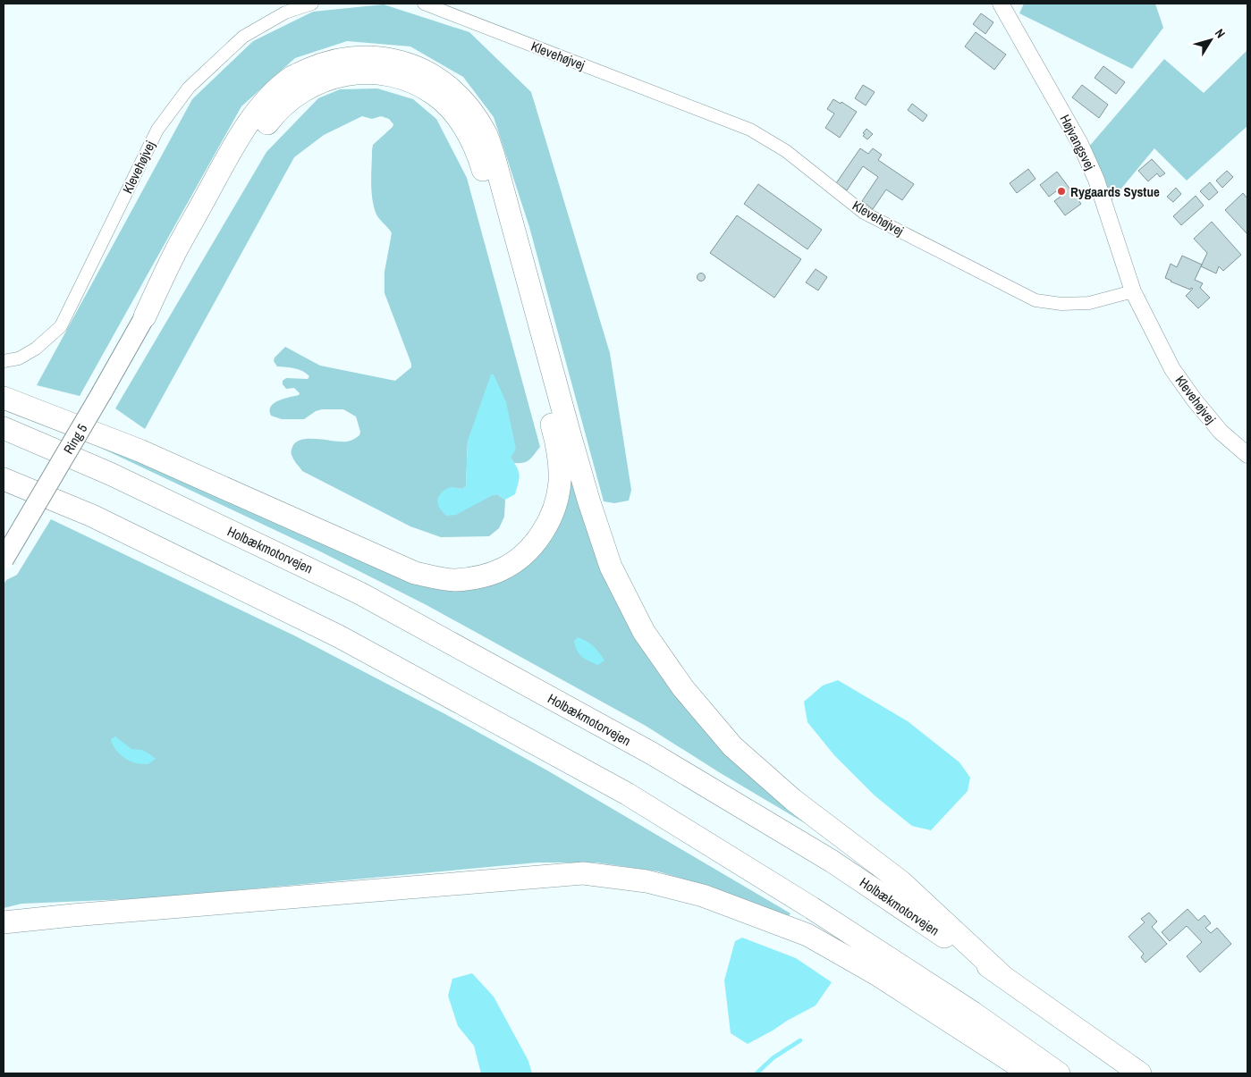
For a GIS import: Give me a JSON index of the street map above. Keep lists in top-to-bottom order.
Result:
{
  "streets": {
    "highway": ["Ring 5", "Holbækmotorvejen"],
    "street": ["Klevehøjvej", "Højvangsvej"]
  },
  "crossings": [
    ["Klevehøjvej", "Højvangsvej"]
  ],
  "places": ["Rygaards Systue"],
  "north": "top right"
}
